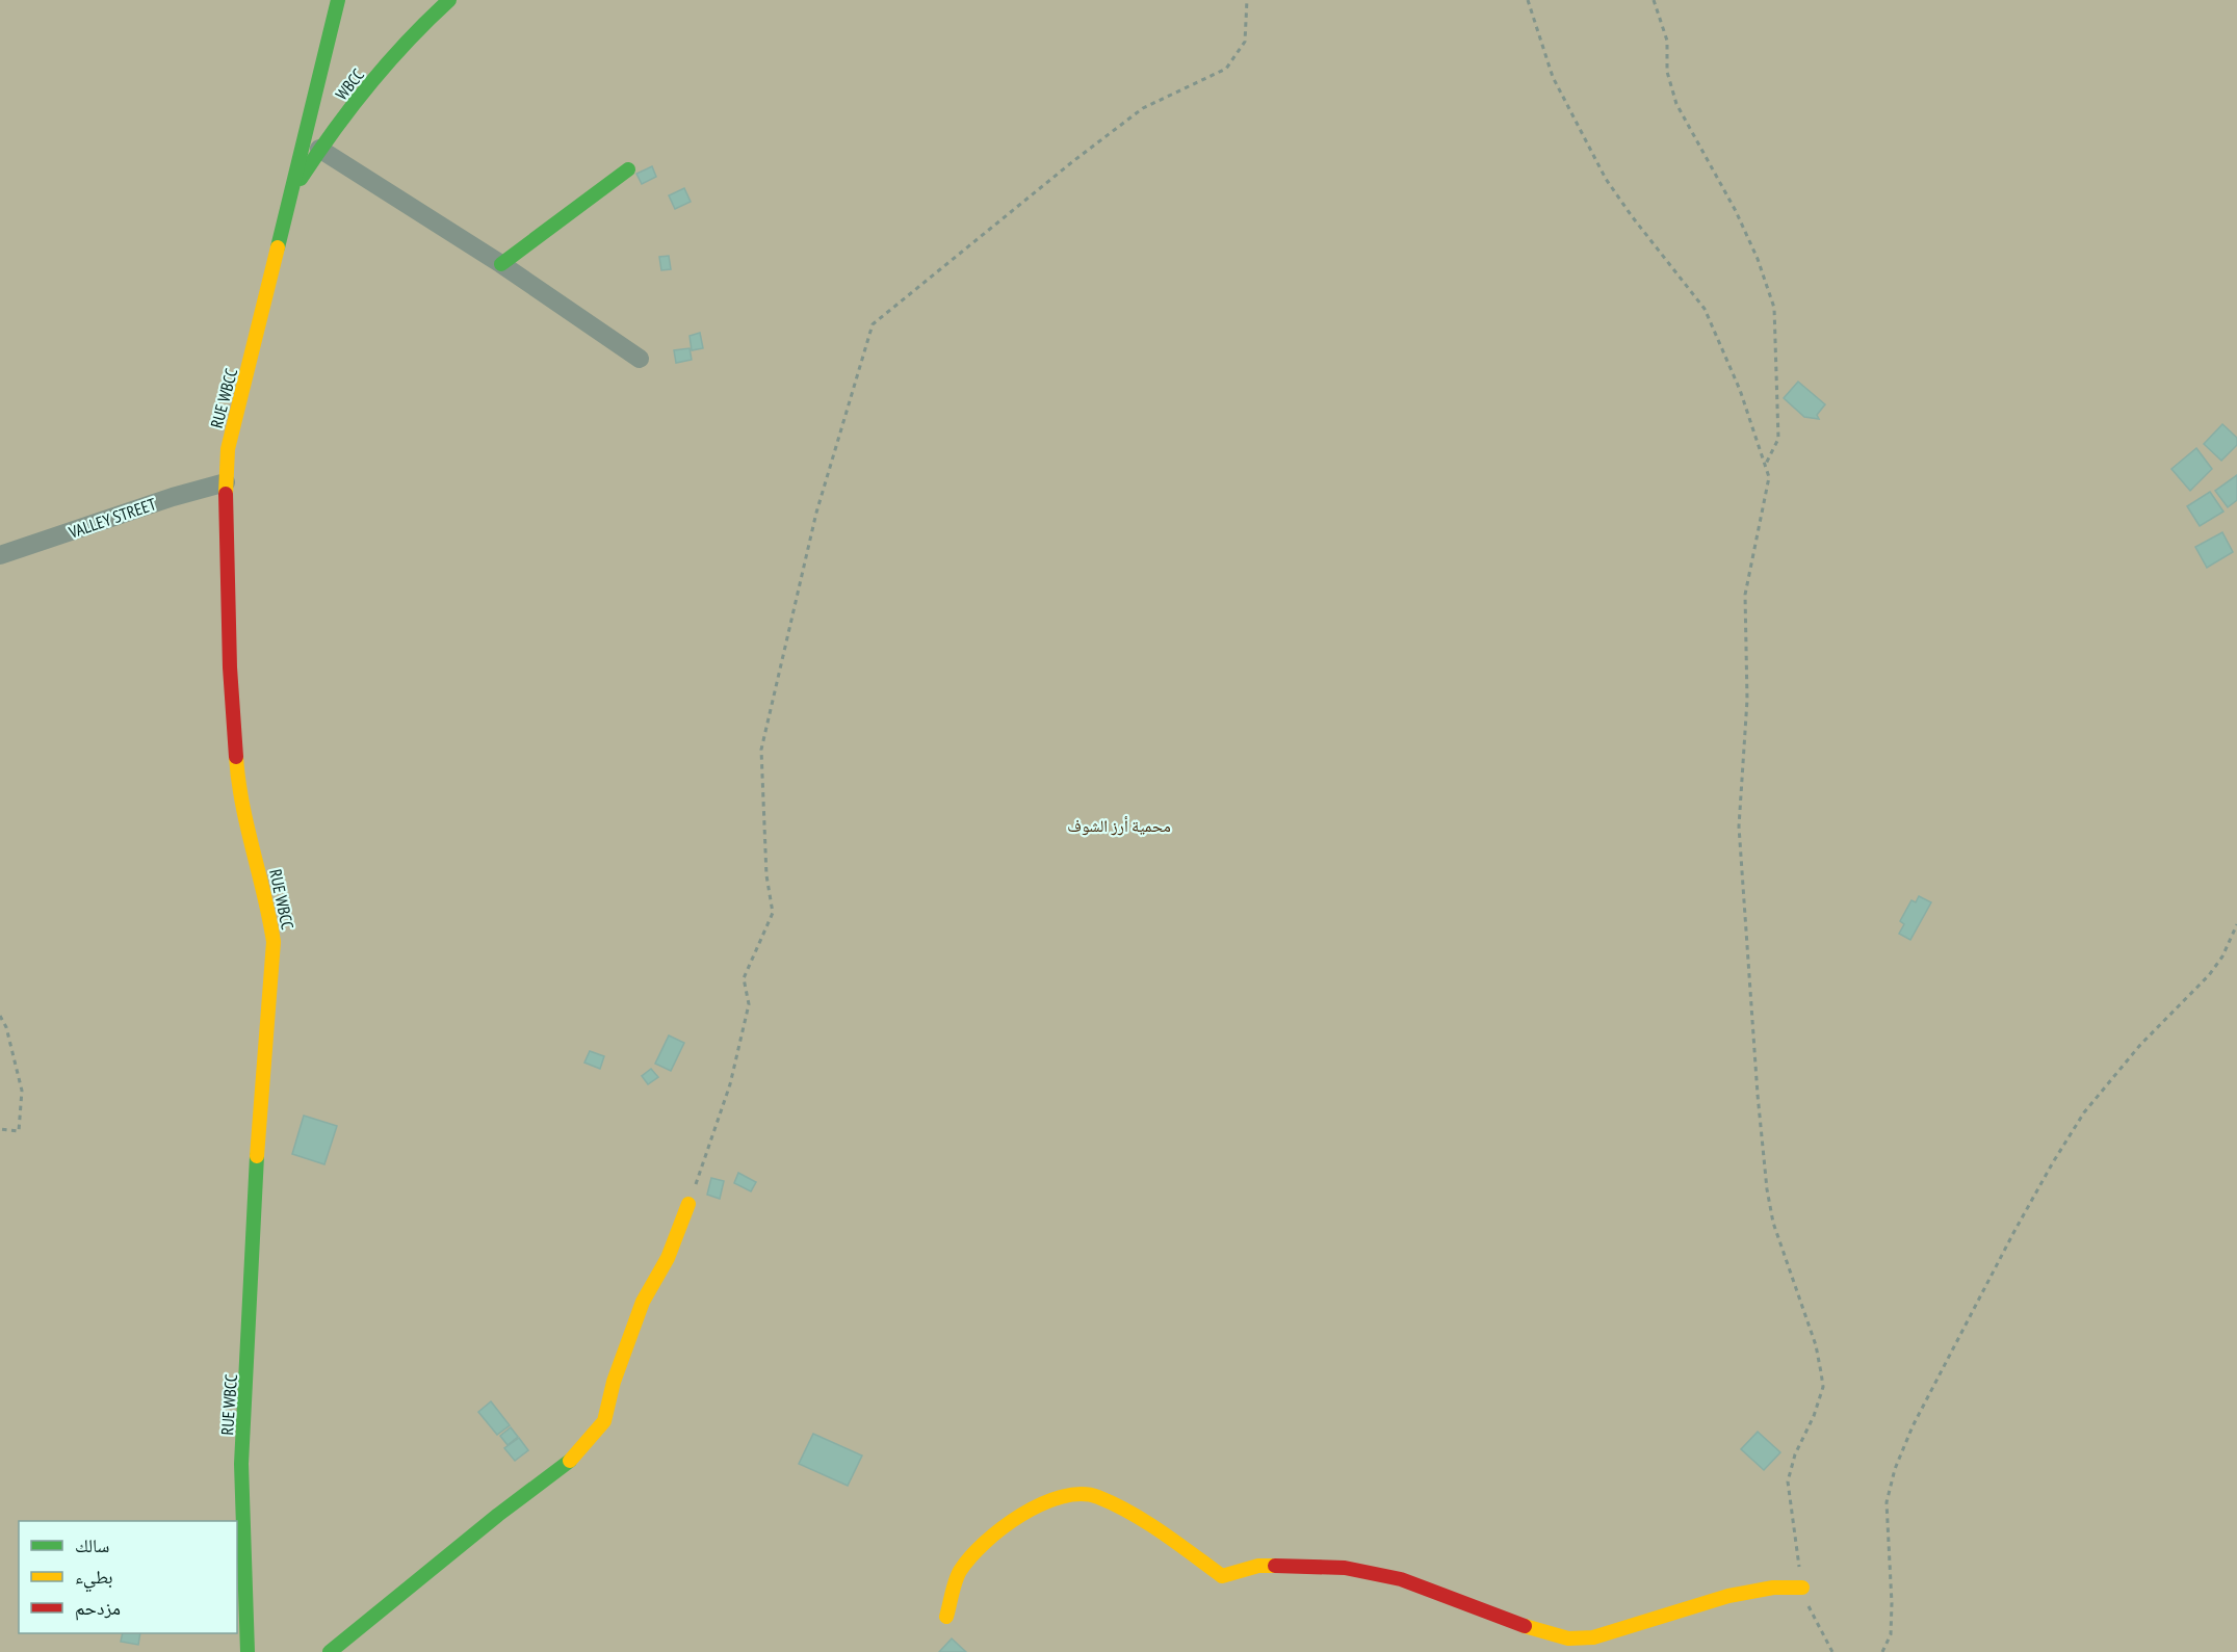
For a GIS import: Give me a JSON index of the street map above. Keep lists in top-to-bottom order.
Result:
{
  "streets": {
    "street": ["WBCC", "RUE WBCC", "VALLEY STREET"]
  },
  "crossings": [
    ["WBCC", "RUE WBCC"],
    ["RUE WBCC", "VALLEY STREET"]
  ],
  "parks": ["محمية أرز الشوف"],
  "legend": ["سالك", "بطيء", "مزدحم"]
}
